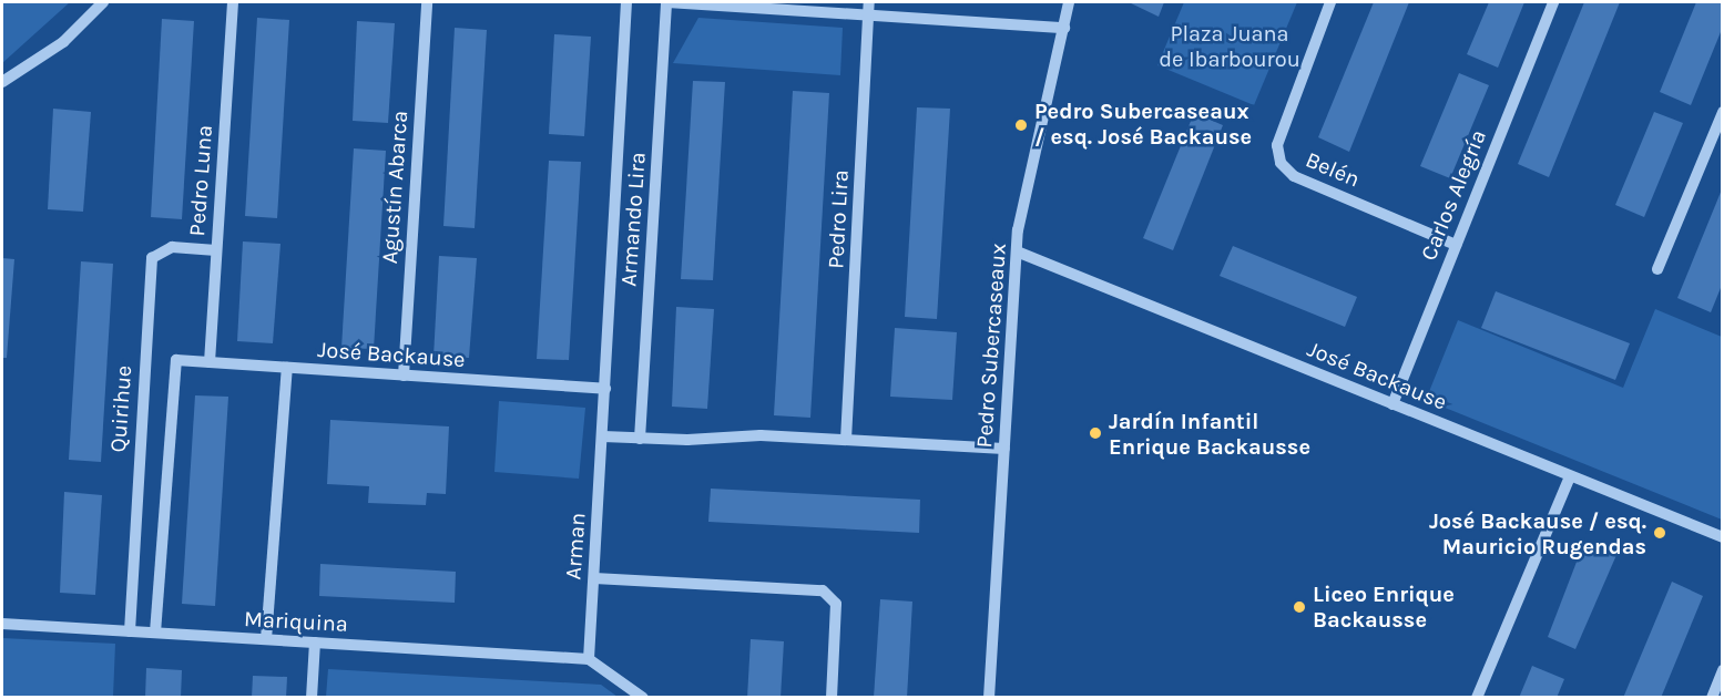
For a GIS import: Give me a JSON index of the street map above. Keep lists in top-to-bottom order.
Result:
{
  "streets": {
    "street": [
      "Belén",
      "Pedro Luna",
      "Agustín Abarca",
      "Carlos Alegría",
      "Armando Lira",
      "Pedro Lira",
      "Pedro Subercaseaux",
      "José Backause",
      "Quirihue",
      "Arman",
      "Mariquina"
    ]
  },
  "crossings": [
    ["Belén", "Carlos Alegría"],
    ["Pedro Luna", "José Backause"],
    ["Pedro Luna", "Quirihue"],
    ["Agustín Abarca", "José Backause"],
    ["Carlos Alegría", "José Backause"],
    ["Armando Lira", "José Backause"],
    ["Armando Lira", "Arman"],
    ["Pedro Subercaseaux", "José Backause"],
    ["José Backause", "Mariquina"],
    ["Quirihue", "Mariquina"],
    ["Arman", "Mariquina"]
  ],
  "parks": ["Plaza Juana de Ibarbourou"],
  "places": [
    "Pedro Subercaseaux / esq. José Backause",
    "Jardín Infantil Enrique Backausse",
    "José Backause / esq. Mauricio Rugendas",
    "Liceo Enrique Backausse"
  ]
}
